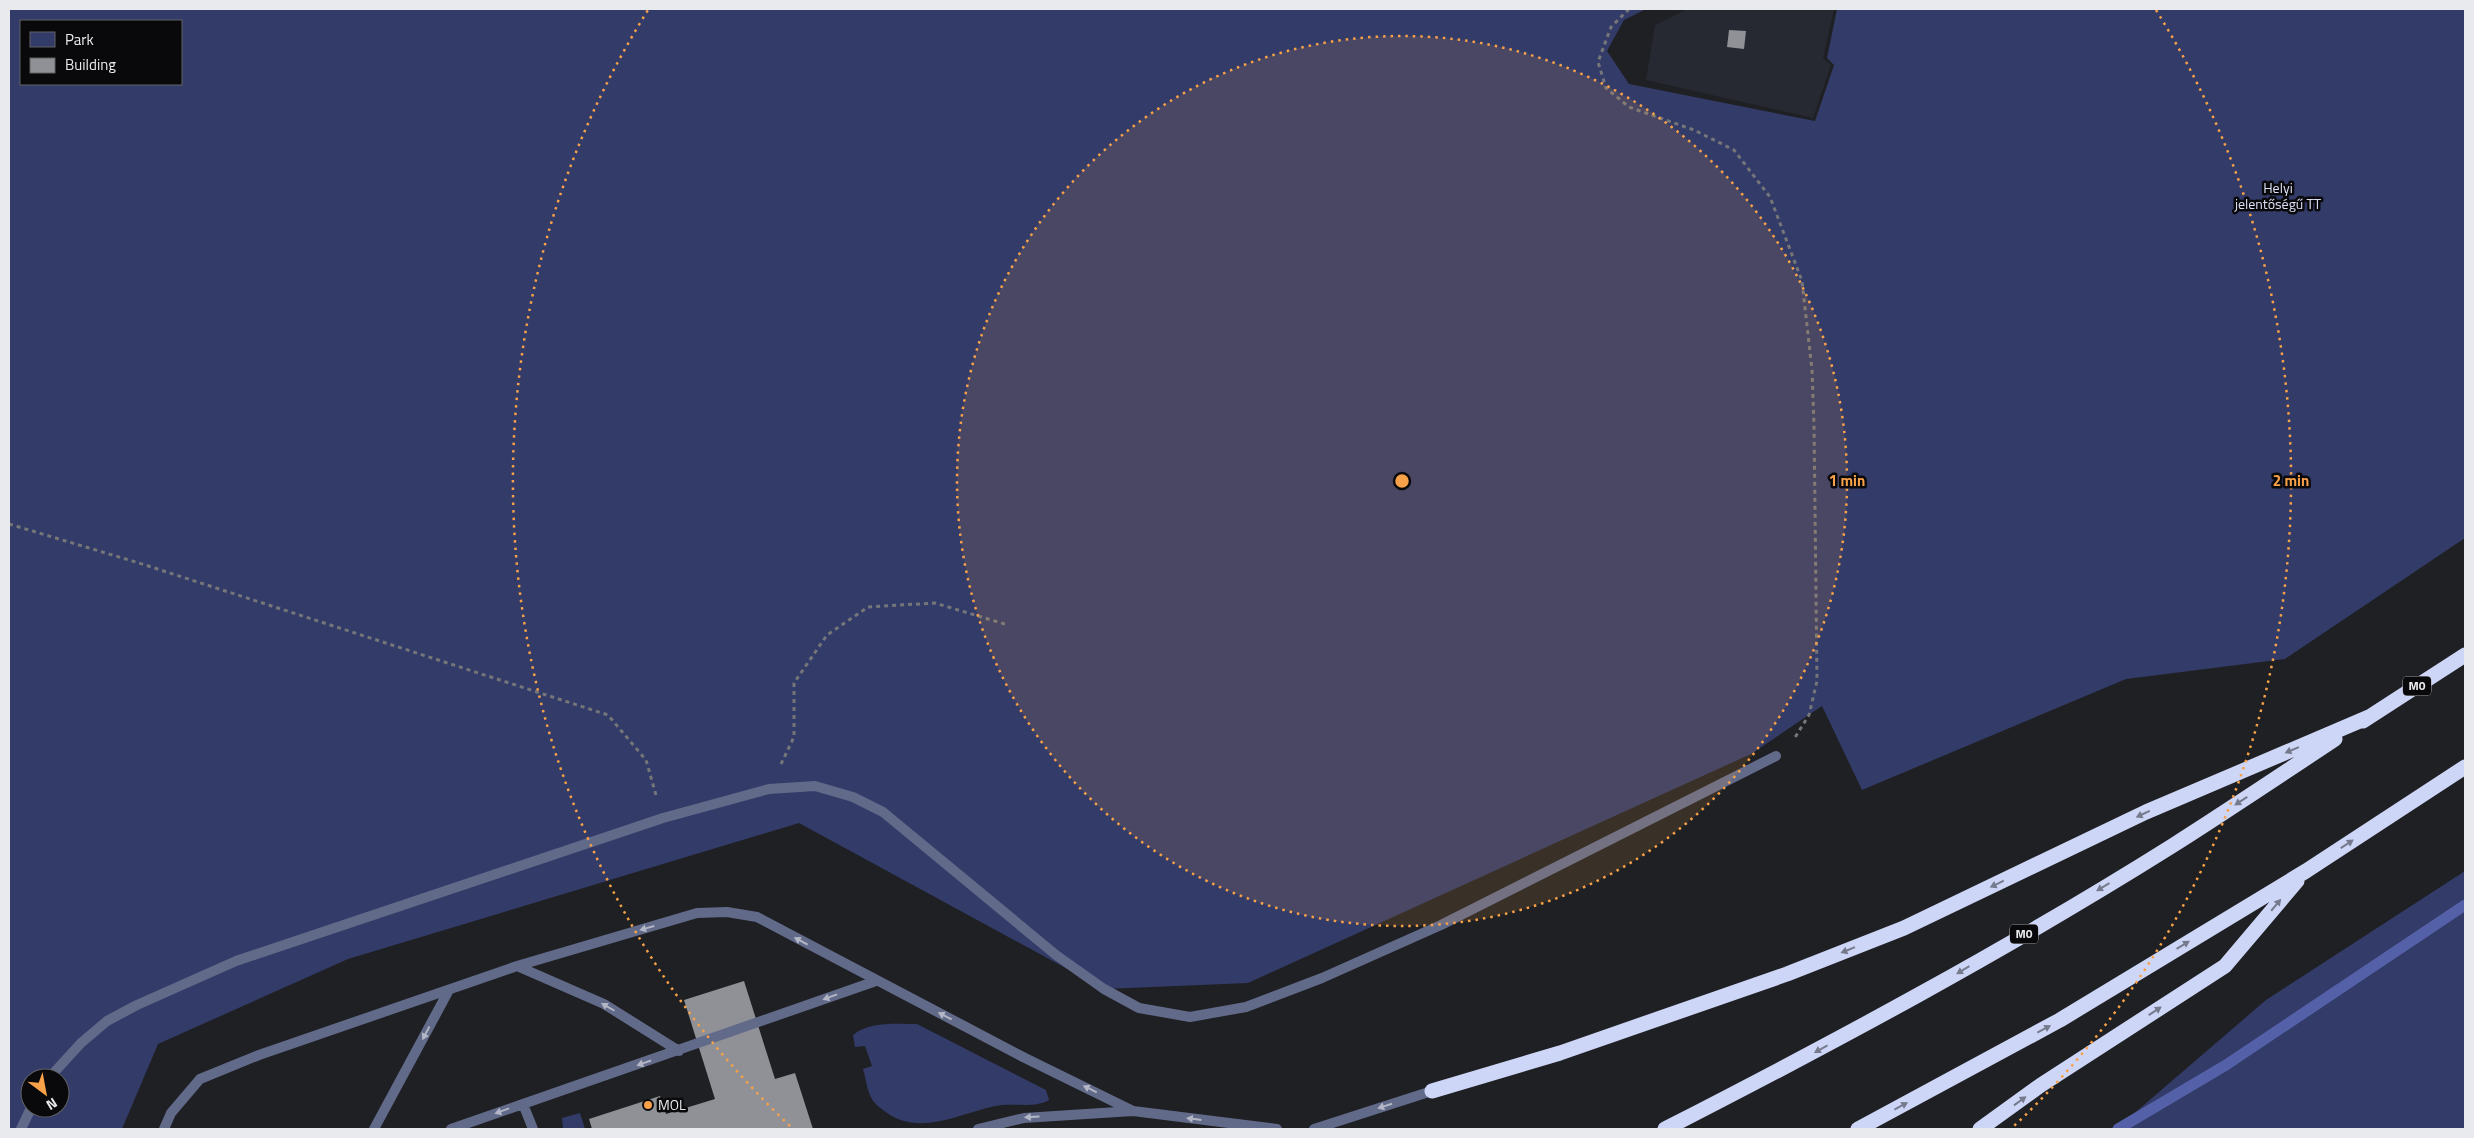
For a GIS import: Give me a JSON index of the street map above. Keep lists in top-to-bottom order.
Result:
{
  "streets": {
    "highway": ["M0"]
  },
  "parks": ["Helyi jelentőségű TT"],
  "places": ["MOL"],
  "legend": ["Park", "Building"],
  "north": "bottom right",
  "rings": ["1 min", "2 min"]
}
